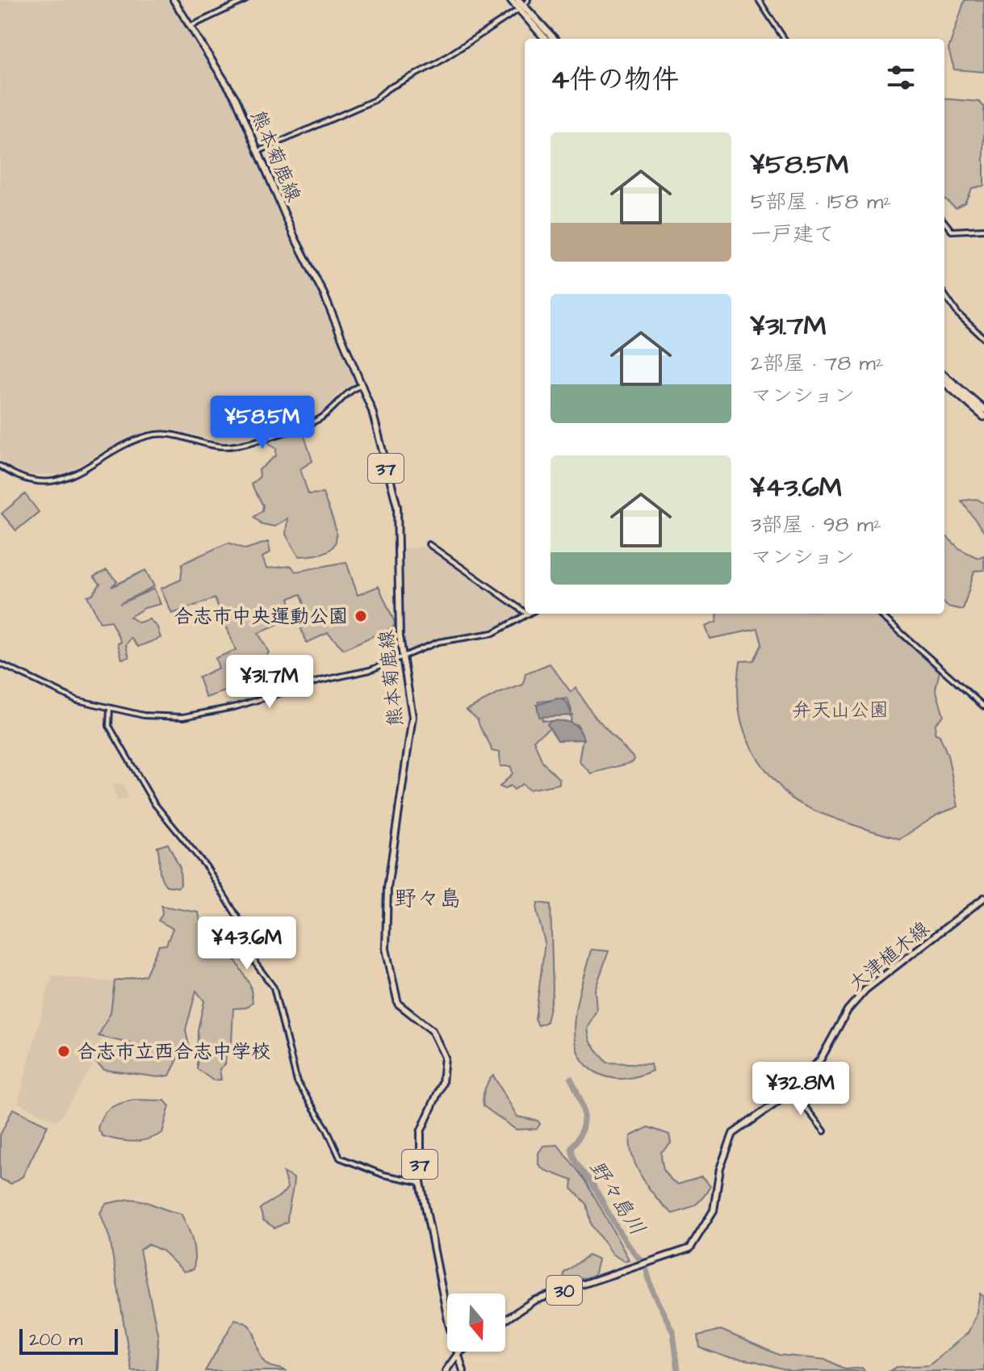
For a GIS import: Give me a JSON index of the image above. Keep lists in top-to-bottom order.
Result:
{
  "streets": {
    "main road": [
      "熊本菊鹿線",
      "37",
      "大津植木線",
      "30"
    ]
  },
  "districts": ["野々島"],
  "water": ["野々島川"],
  "parks": ["弁天山公園"],
  "places": ["合志市中央運動公園", "合志市立西合志中学校"],
  "scale_bar": "200 m",
  "north": "bottom",
  "page": {
    "heading": "4件の物件",
    "list": [
      {
        "name": "¥58.5M",
        "note": "5部屋 · 158 m² · 一戸建て"
      },
      {
        "name": "¥31.7M",
        "note": "2部屋 · 78 m² · マンション"
      },
      {
        "name": "¥43.6M",
        "note": "3部屋 · 98 m² · マンション"
      }
    ],
    "price": [
      "¥58.5M",
      "¥31.7M",
      "¥43.6M",
      "¥32.8M"
    ],
    "scale": "200 m"
  }
}
